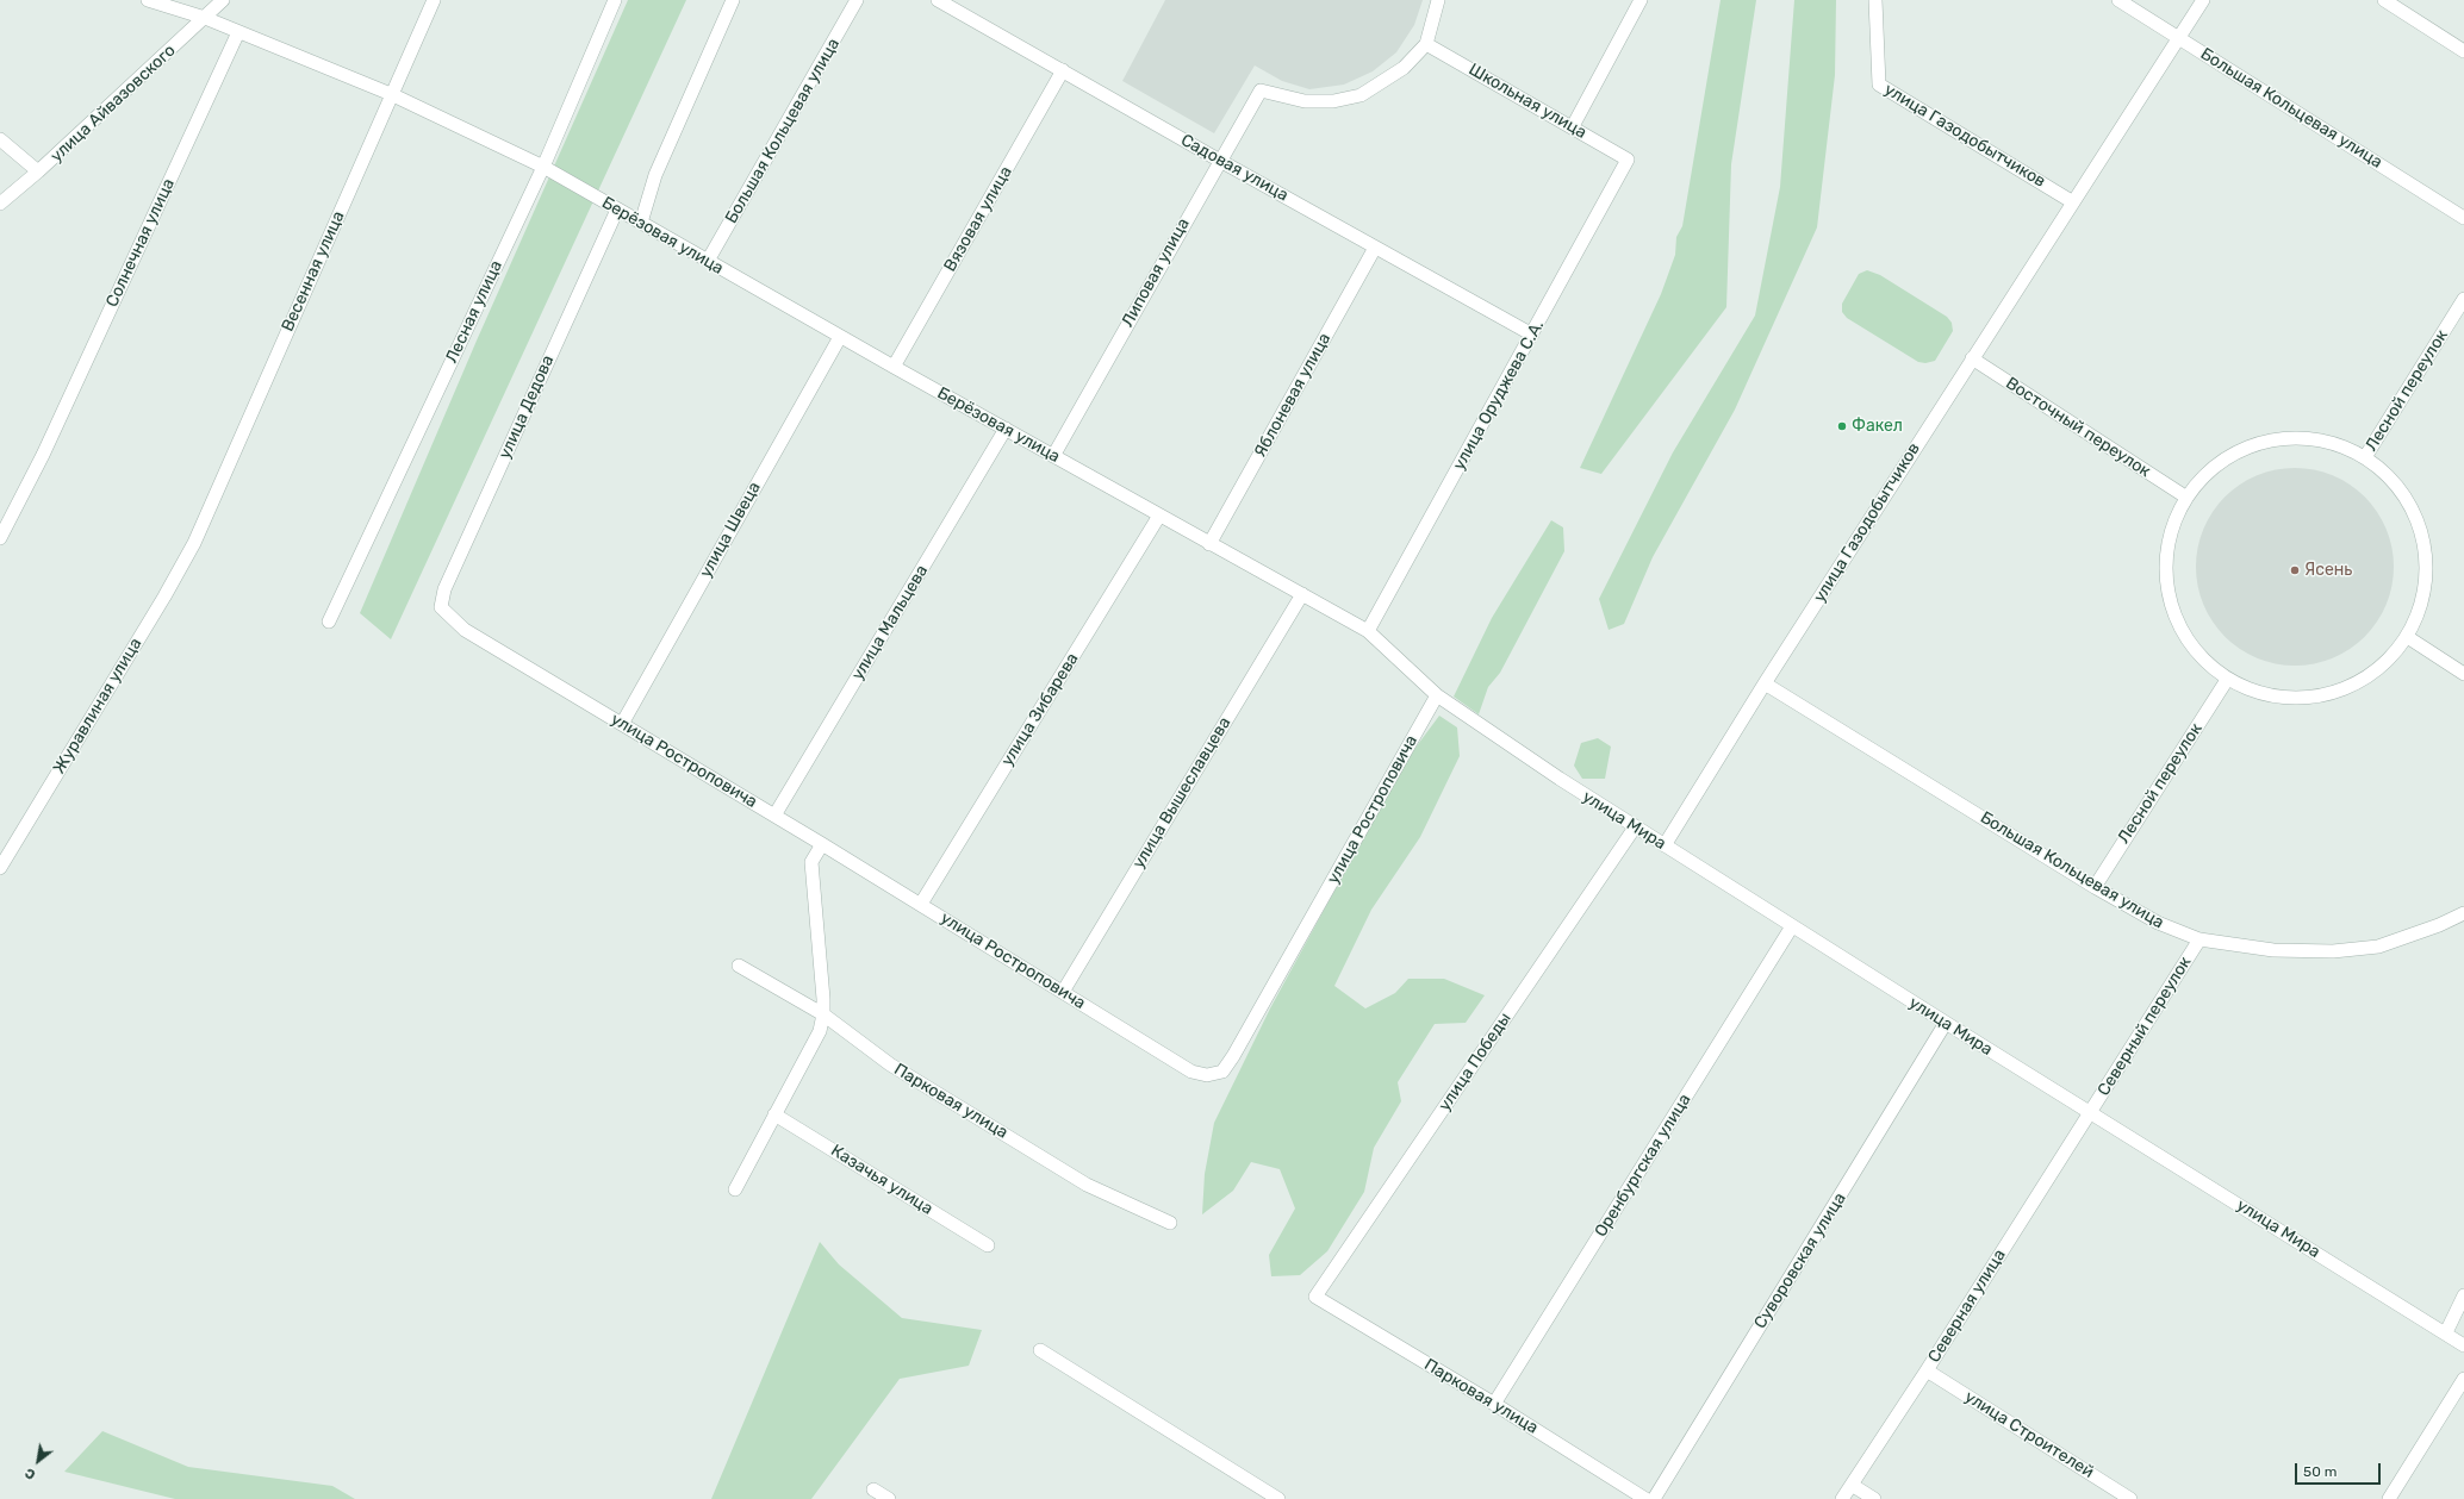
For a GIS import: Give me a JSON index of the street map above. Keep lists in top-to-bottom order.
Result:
{
  "streets": {
    "street": [
      "Школьная улица",
      "улица Айвазовского",
      "Большая Кольцевая улица",
      "улица Газодобытчиков",
      "Садовая улица",
      "Вязовая улица",
      "Берёзовая улица",
      "Солнечная улица",
      "Весенная улица",
      "Липовая улица",
      "Лесная улица",
      "Лесной переулок",
      "Яблоневая улица",
      "улица Оруджева С.А.",
      "улица Дедова",
      "Восточный переулок",
      "улица Швеца",
      "улица Мальцева",
      "Журавлиная улица",
      "улица Зибарева",
      "улица Ростроповича",
      "улица Вышеславцева",
      "улица Мира",
      "Северный переулок",
      "улица Победы",
      "Парковая улица",
      "Оренбургская улица",
      "Казачья улица",
      "Суворовская улица",
      "Северная улица",
      "улица Строителей"
    ]
  },
  "crossings": [
    ["Школьная улица", "Липовая улица"],
    ["Школьная улица", "улица Оруджева С.А."],
    ["улица Айвазовского", "Берёзовая улица"],
    ["Большая Кольцевая улица", "улица Газодобытчиков"],
    ["Большая Кольцевая улица", "Берёзовая улица"],
    ["Большая Кольцевая улица", "Лесной переулок"],
    ["Большая Кольцевая улица", "Северный переулок"],
    ["улица Газодобытчиков", "Восточный переулок"],
    ["улица Газодобытчиков", "улица Мира"],
    ["Садовая улица", "Вязовая улица"],
    ["Садовая улица", "Липовая улица"],
    ["Садовая улица", "Яблоневая улица"],
    ["Садовая улица", "улица Оруджева С.А."],
    ["Вязовая улица", "Берёзовая улица"],
    ["Берёзовая улица", "Солнечная улица"],
    ["Берёзовая улица", "Весенная улица"],
    ["Берёзовая улица", "Липовая улица"],
    ["Берёзовая улица", "Лесная улица"],
    ["Берёзовая улица", "Яблоневая улица"],
    ["Берёзовая улица", "улица Оруджева С.А."],
    ["Берёзовая улица", "улица Дедова"],
    ["Берёзовая улица", "улица Швеца"],
    ["Берёзовая улица", "улица Мальцева"],
    ["Берёзовая улица", "улица Зибарева"],
    ["Берёзовая улица", "улица Ростроповича"],
    ["Берёзовая улица", "улица Вышеславцева"],
    ["Берёзовая улица", "улица Мира"],
    ["Весенная улица", "Журавлиная улица"],
    ["улица Дедова", "улица Ростроповича"],
    ["улица Швеца", "улица Ростроповича"],
    ["улица Мальцева", "улица Ростроповича"],
    ["улица Зибарева", "улица Ростроповича"],
    ["улица Ростроповича", "улица Вышеславцева"],
    ["улица Ростроповича", "улица Мира"],
    ["улица Мира", "Северный переулок"],
    ["улица Мира", "улица Победы"],
    ["улица Мира", "Оренбургская улица"],
    ["улица Мира", "Суворовская улица"],
    ["улица Мира", "Северная улица"],
    ["Северный переулок", "Северная улица"],
    ["улица Победы", "Парковая улица"],
    ["Парковая улица", "Оренбургская улица"],
    ["Северная улица", "улица Строителей"]
  ],
  "places": ["Факел", "Ясень"],
  "scale_bar": "50 m",
  "north": "bottom left"
}
